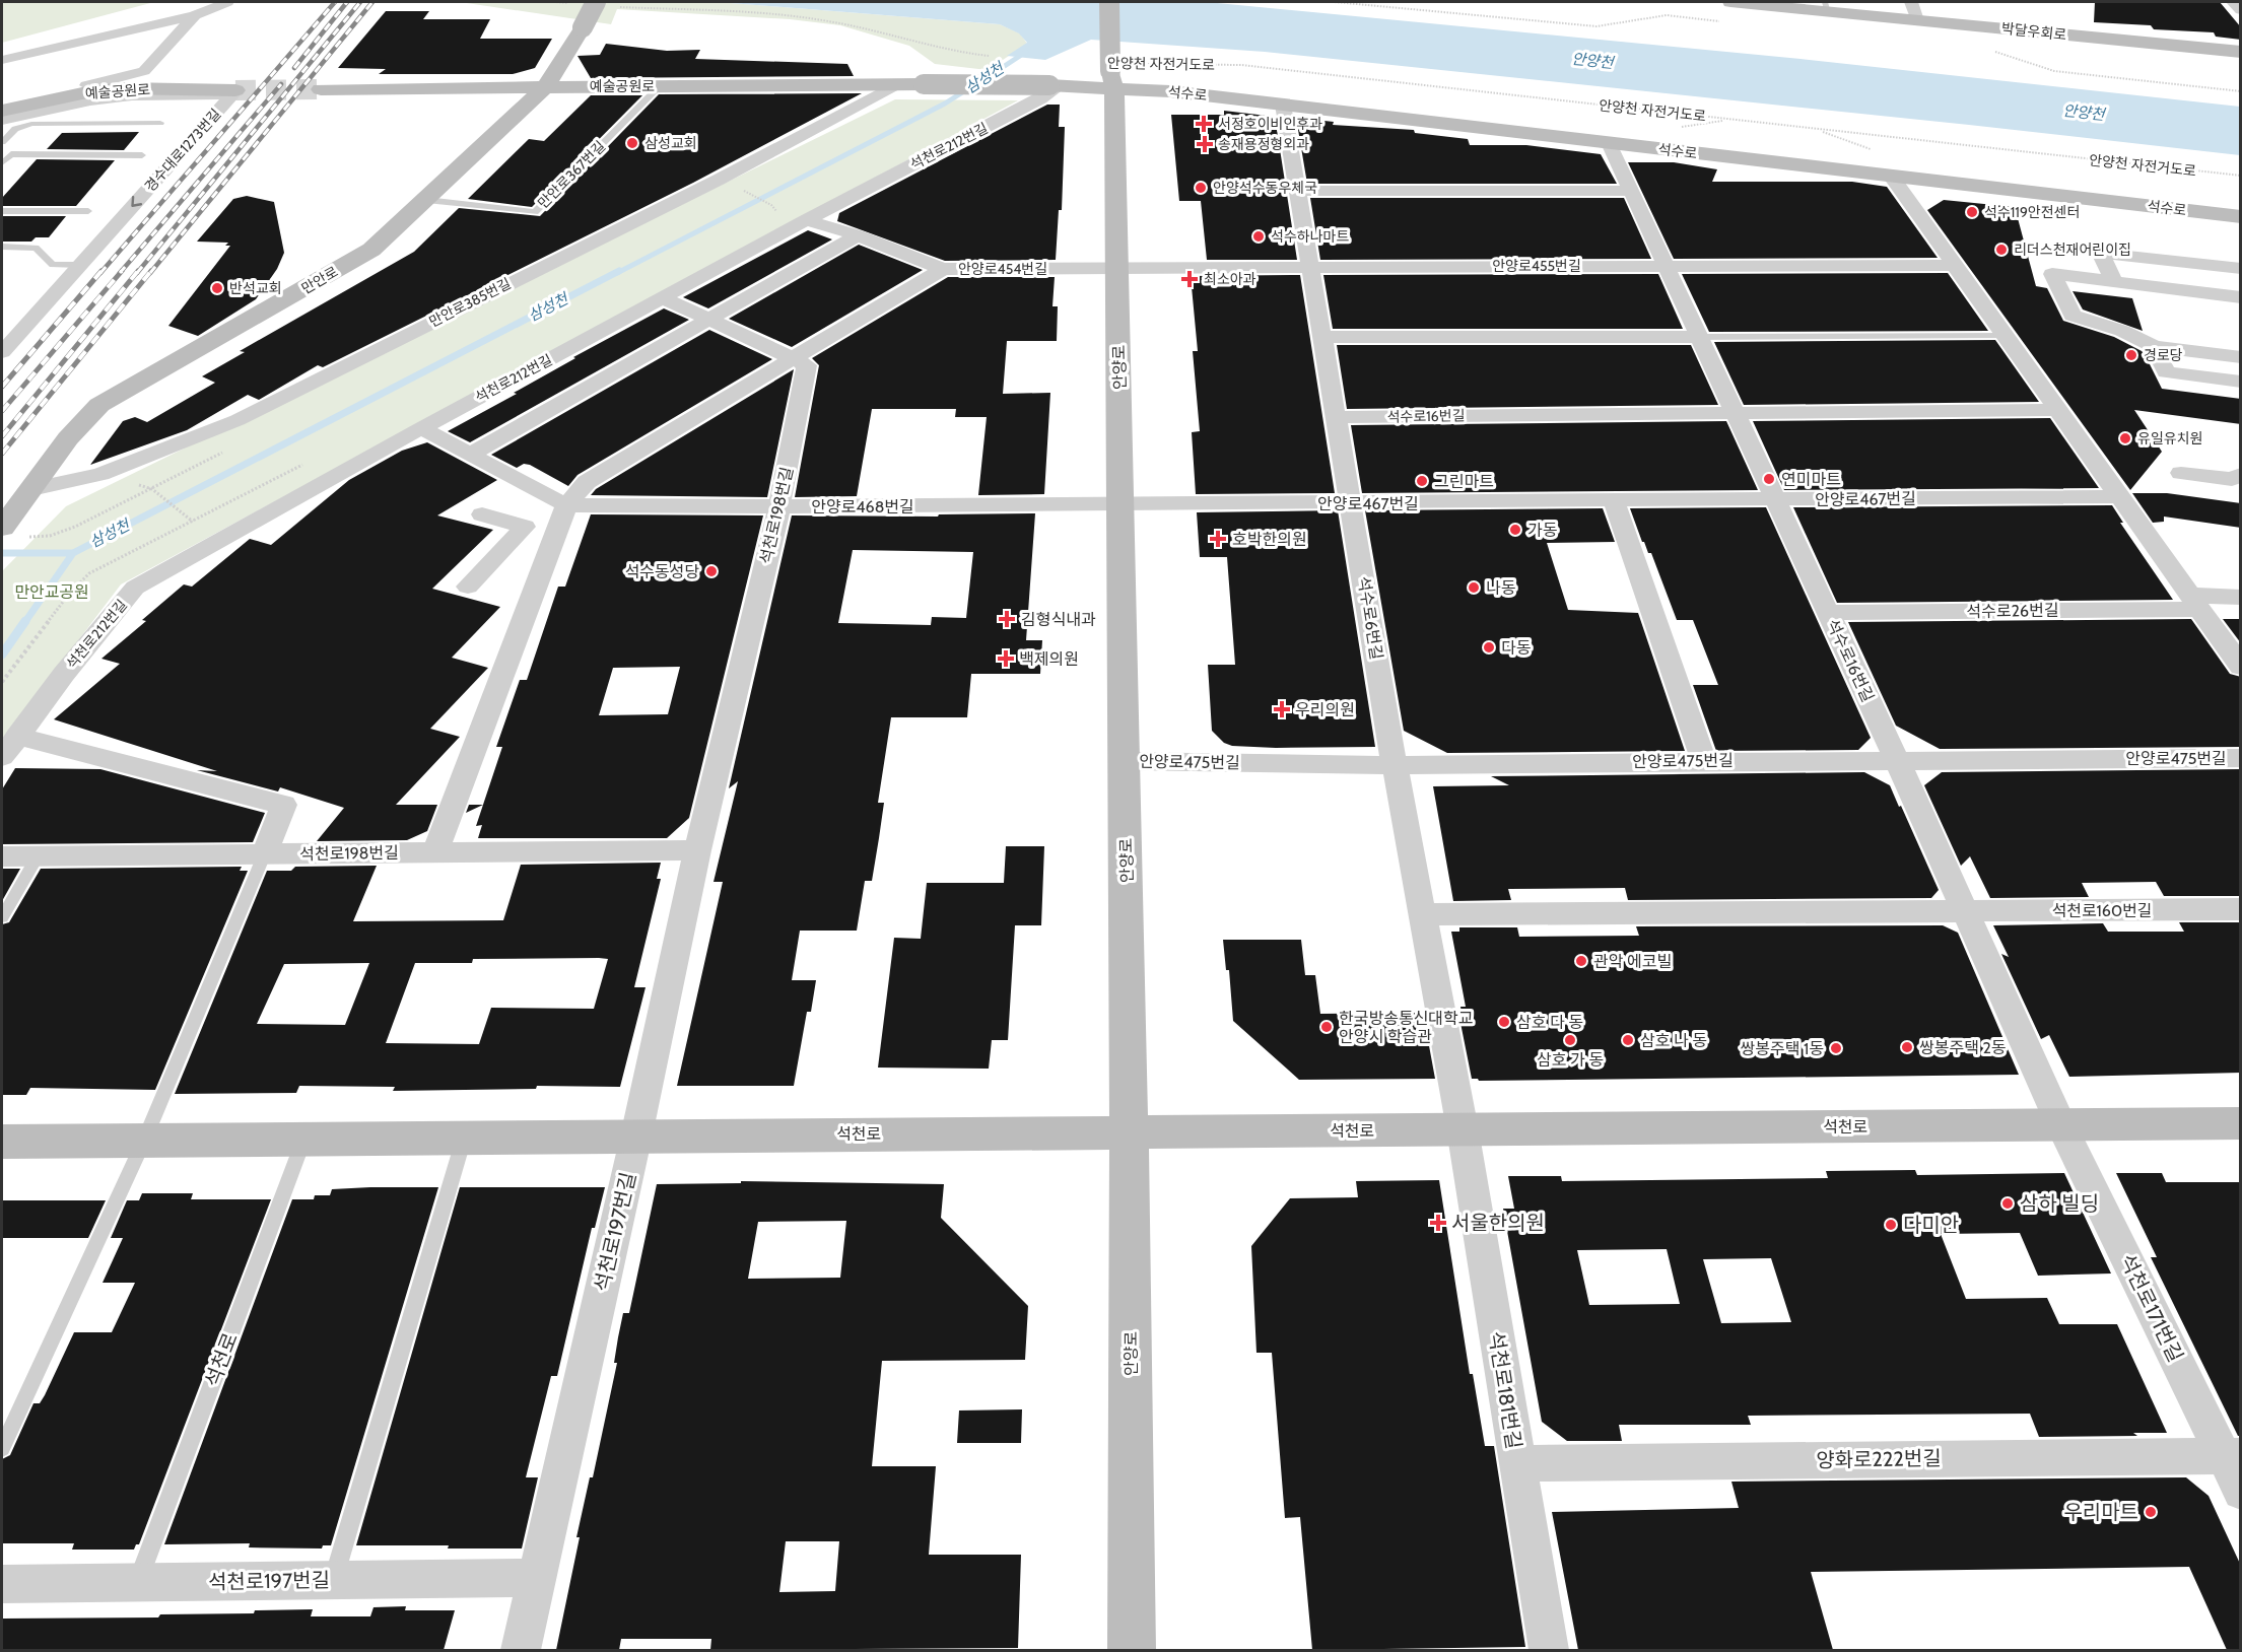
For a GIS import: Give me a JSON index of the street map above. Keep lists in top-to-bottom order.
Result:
{
  "streets": {
    "street": [
      "박달우회로",
      "예술공원로",
      "석수로",
      "석천로212번길",
      "경수대로1273번길",
      "안양로455번길",
      "안양로454번길",
      "만안로",
      "만안로385번길",
      "안양로",
      "석수로16번길",
      "안양로467번길",
      "안양로468번길",
      "석천로198번길",
      "석수로26번길",
      "석수로6번길",
      "안양로475번길",
      "석천로160번길",
      "석천로",
      "석천로197번길",
      "석천로171번길",
      "석천로181번길",
      "양화로222번길"
    ],
    "lane": ["만안로367번길"],
    "path": ["안양천 자전거도로"]
  },
  "crossings": [
    ["안양천 자전거도로", "석수로"],
    ["안양천 자전거도로", "안양로"],
    ["예술공원로", "석천로212번길"],
    ["예술공원로", "만안로367번길"],
    ["예술공원로", "만안로"],
    ["예술공원로", "만안로385번길"],
    ["석수로", "안양로"],
    ["석수로", "석수로16번길"],
    ["석수로", "석수로6번길"],
    ["석천로212번길", "안양로454번길"],
    ["석천로212번길", "안양로468번길"],
    ["만안로367번길", "만안로"],
    ["안양로455번길", "안양로454번길"],
    ["안양로455번길", "안양로"],
    ["안양로455번길", "석수로16번길"],
    ["안양로455번길", "석수로6번길"],
    ["안양로454번길", "안양로"],
    ["만안로", "만안로385번길"],
    ["안양로", "안양로467번길"],
    ["안양로", "안양로468번길"],
    ["안양로", "안양로475번길"],
    ["안양로", "석천로"],
    ["석수로16번길", "안양로467번길"],
    ["석수로16번길", "석수로26번길"],
    ["석수로16번길", "석수로6번길"],
    ["석수로16번길", "안양로475번길"],
    ["석수로16번길", "석천로160번길"],
    ["석수로16번길", "석천로"],
    ["석수로16번길", "석천로171번길"],
    ["안양로467번길", "안양로468번길"],
    ["안양로467번길", "석수로6번길"],
    ["안양로468번길", "석천로198번길"],
    ["석천로198번길", "석천로"],
    ["석천로198번길", "석천로197번길"],
    ["석수로6번길", "안양로475번길"],
    ["석수로6번길", "석천로"],
    ["석수로6번길", "석천로181번길"],
    ["석천로", "석천로197번길"],
    ["석천로", "석천로171번길"],
    ["석천로", "석천로181번길"],
    ["석천로171번길", "양화로222번길"],
    ["석천로181번길", "양화로222번길"]
  ],
  "water": ["안양천", "삼성천"],
  "parks": ["만안교공원"],
  "places": {
    "health": [
      "서정호이비인후과",
      "송재용정형외과",
      "최소아과",
      "호박한의원",
      "김형식내과",
      "백제의원",
      "우리의원",
      "서울한의원"
    ],
    "other": [
      "삼성교회",
      "안양석수동우체국",
      "석수119안전센터",
      "석수하나마트",
      "리더스천재어린이집",
      "반석교회",
      "경로당",
      "유일유치원",
      "연미마트",
      "그린마트",
      "가동",
      "석수동성당",
      "나동",
      "다동",
      "관악 에코빌",
      "삼호 다 동",
      "한국방송통신대학교 안양시 학습관",
      "삼호 가 동",
      "삼호 나 동",
      "쌍봉주택 2동",
      "쌍봉주택 1동",
      "삼하 빌딩",
      "다미안",
      "우리마트"
    ]
  }
}
